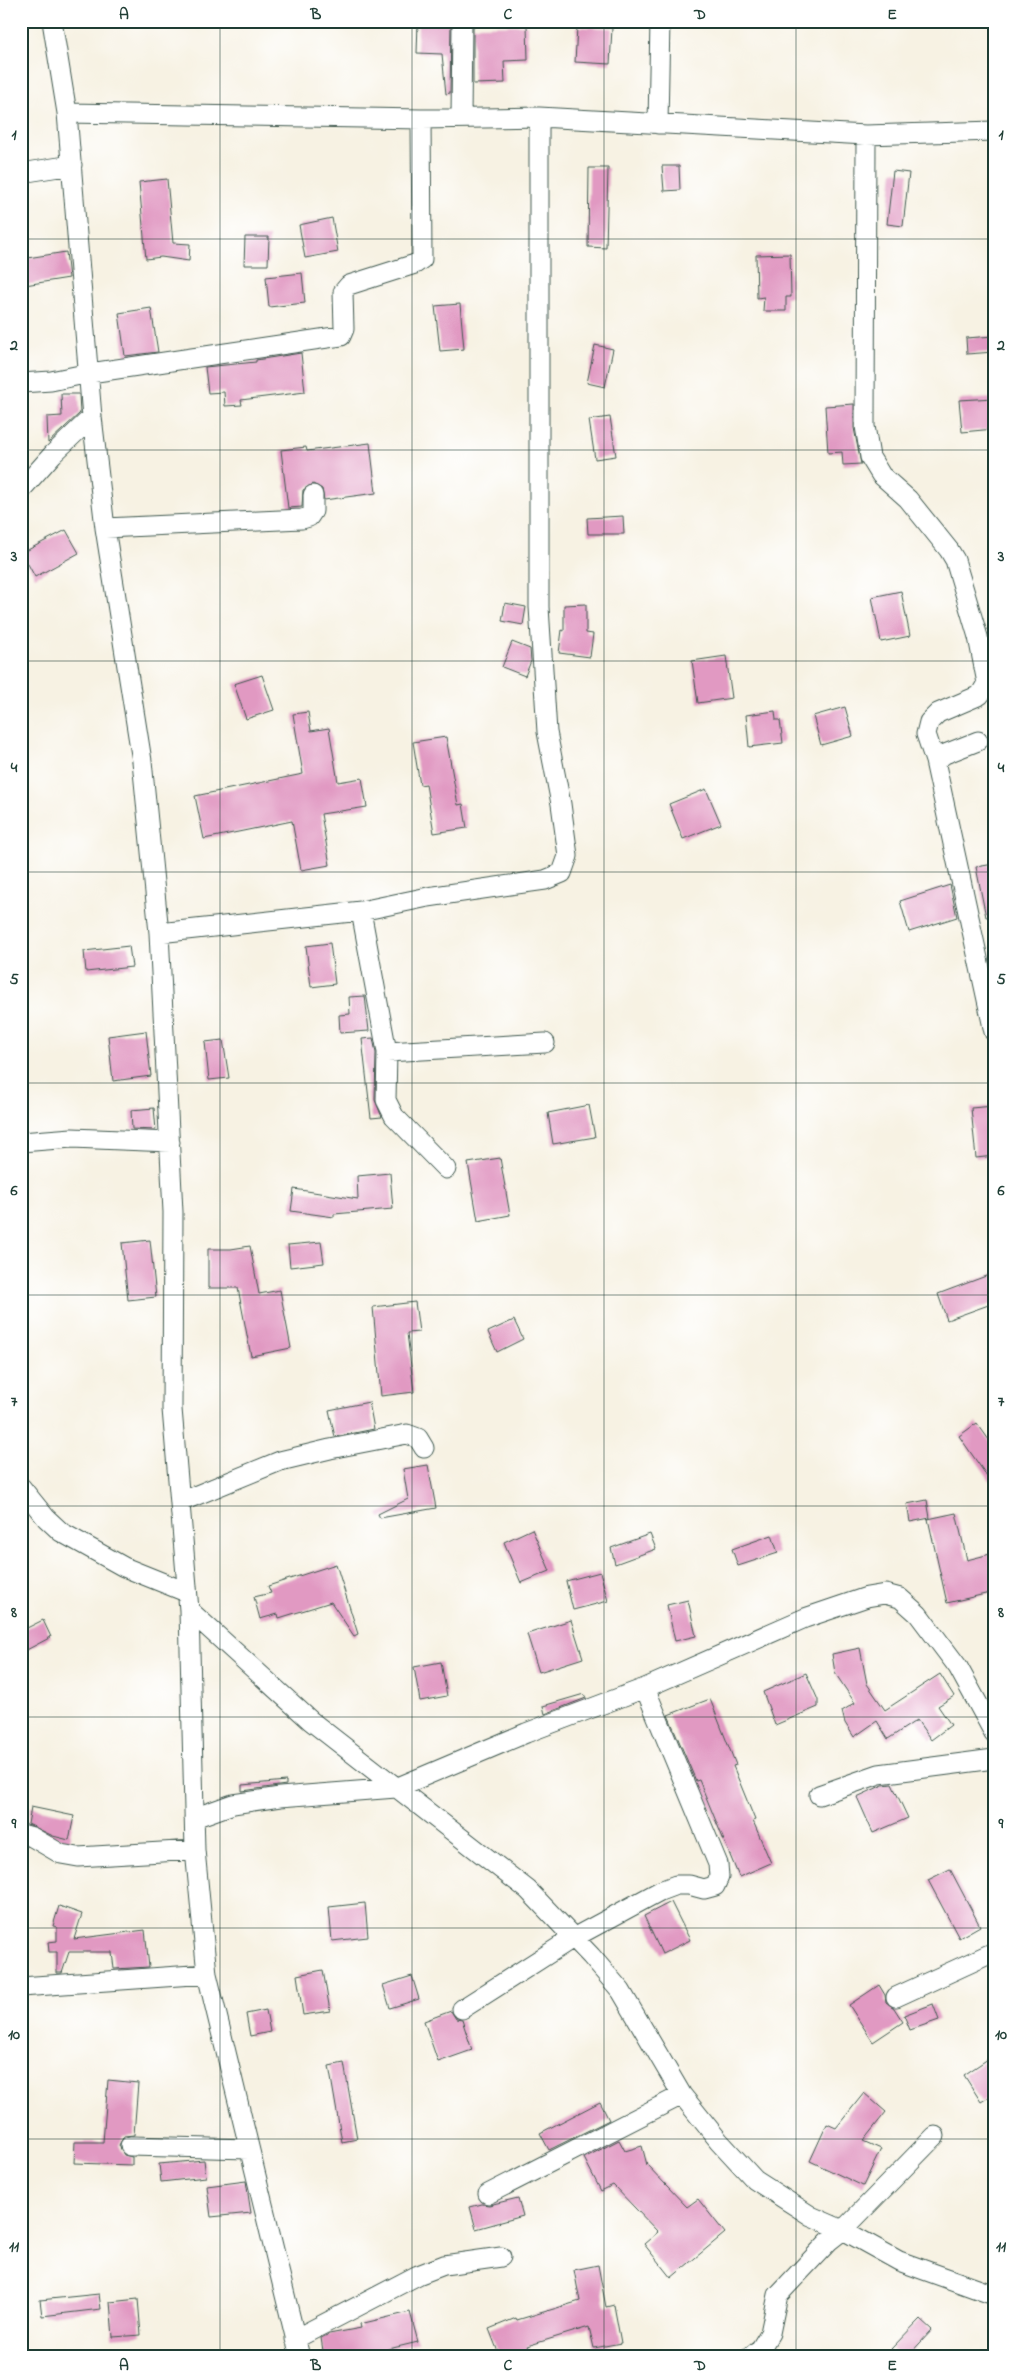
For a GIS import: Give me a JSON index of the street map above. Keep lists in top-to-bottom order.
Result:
{
  "grid": {
    "columns": [
      "A",
      "B",
      "C",
      "D",
      "E"
    ],
    "rows": [
      "1",
      "2",
      "3",
      "4",
      "5",
      "6",
      "7",
      "8",
      "9",
      "10",
      "11"
    ]
  }
}
